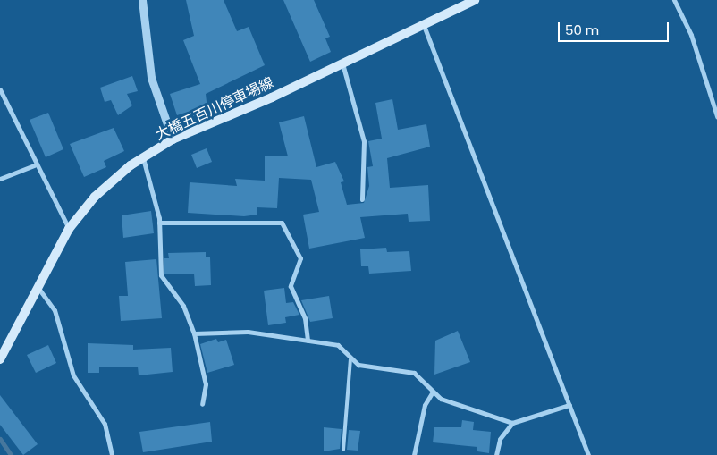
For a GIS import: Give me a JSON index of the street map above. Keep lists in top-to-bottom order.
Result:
{
  "streets": {
    "main road": ["大橋五百川停車場線"]
  },
  "scale_bar": "50 m"
}
